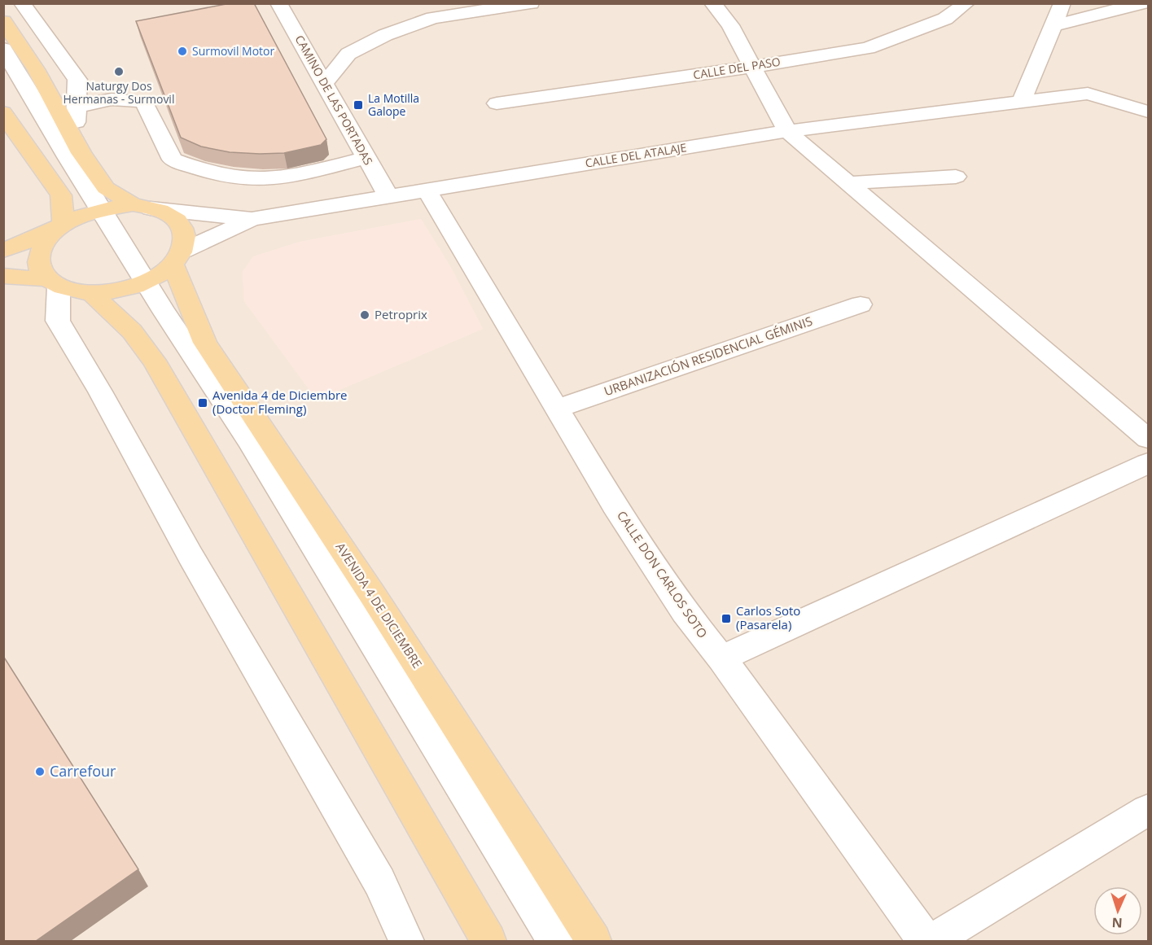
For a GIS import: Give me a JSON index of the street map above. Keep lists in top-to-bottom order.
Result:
{
  "streets": {
    "main road": ["AVENIDA 4 DE DICIEMBRE"],
    "street": [
      "CALLE DEL PASO",
      "CAMINO DE LAS PORTADAS",
      "CALLE DEL ATALAJE",
      "URBANIZACIÓN RESIDENCIAL GÉMINIS",
      "CALLE DON CARLOS SOTO"
    ]
  },
  "crossings": [
    ["CAMINO DE LAS PORTADAS", "CALLE DEL ATALAJE"],
    ["CALLE DEL ATALAJE", "CALLE DON CARLOS SOTO"],
    ["CALLE DEL ATALAJE", "AVENIDA 4 DE DICIEMBRE"],
    ["URBANIZACIÓN RESIDENCIAL GÉMINIS", "CALLE DON CARLOS SOTO"]
  ],
  "places": {
    "other": [
      "Surmovil Motor",
      "Naturgy Dos Hermanas - Surmovil",
      "Petroprix",
      "Carrefour"
    ],
    "transit": ["La Motilla Galope", "Avenida 4 de Diciembre (Doctor Fleming)", "Carlos Soto (Pasarela)"]
  },
  "north": "bottom"
}
